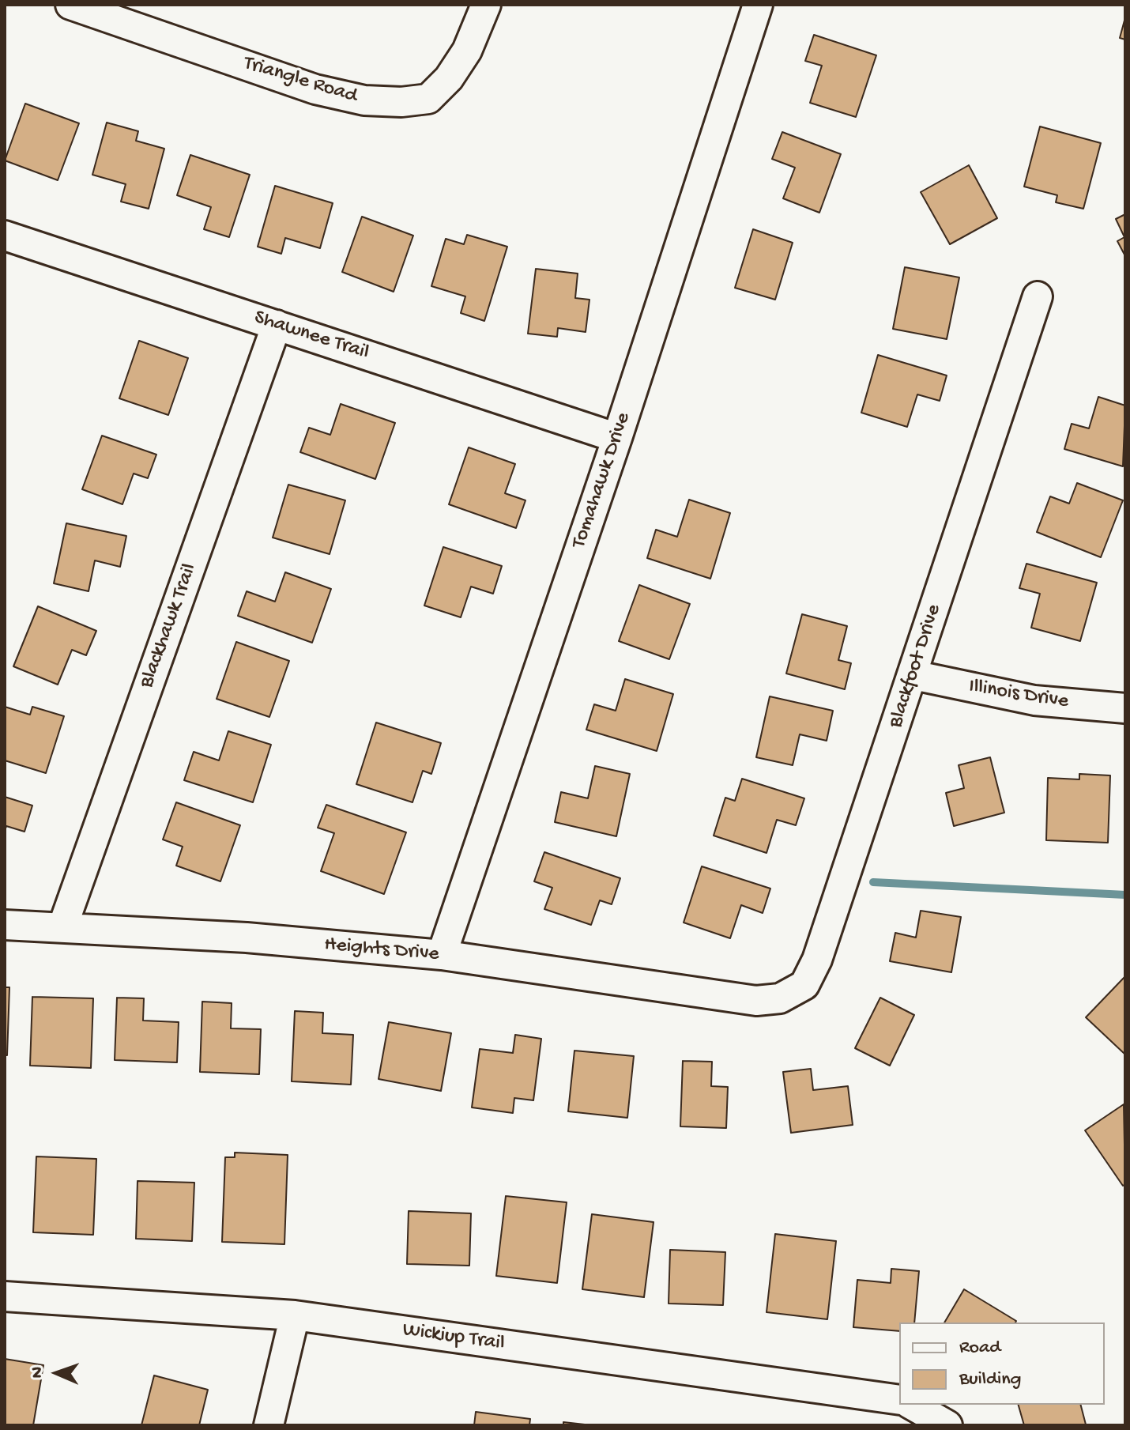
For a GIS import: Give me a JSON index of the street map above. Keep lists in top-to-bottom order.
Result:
{
  "streets": {
    "street": [
      "Triangle Road",
      "Shawnee Trail",
      "Tomahawk Drive",
      "Blackhawk Trail",
      "Blackfoot Drive",
      "Illinois Drive",
      "Heights Drive",
      "Wickiup Trail"
    ]
  },
  "crossings": [
    ["Shawnee Trail", "Tomahawk Drive"],
    ["Shawnee Trail", "Blackhawk Trail"],
    ["Tomahawk Drive", "Heights Drive"],
    ["Blackhawk Trail", "Heights Drive"],
    ["Blackfoot Drive", "Illinois Drive"],
    ["Blackfoot Drive", "Heights Drive"]
  ],
  "legend": ["Road", "Building"],
  "north": "left"
}
